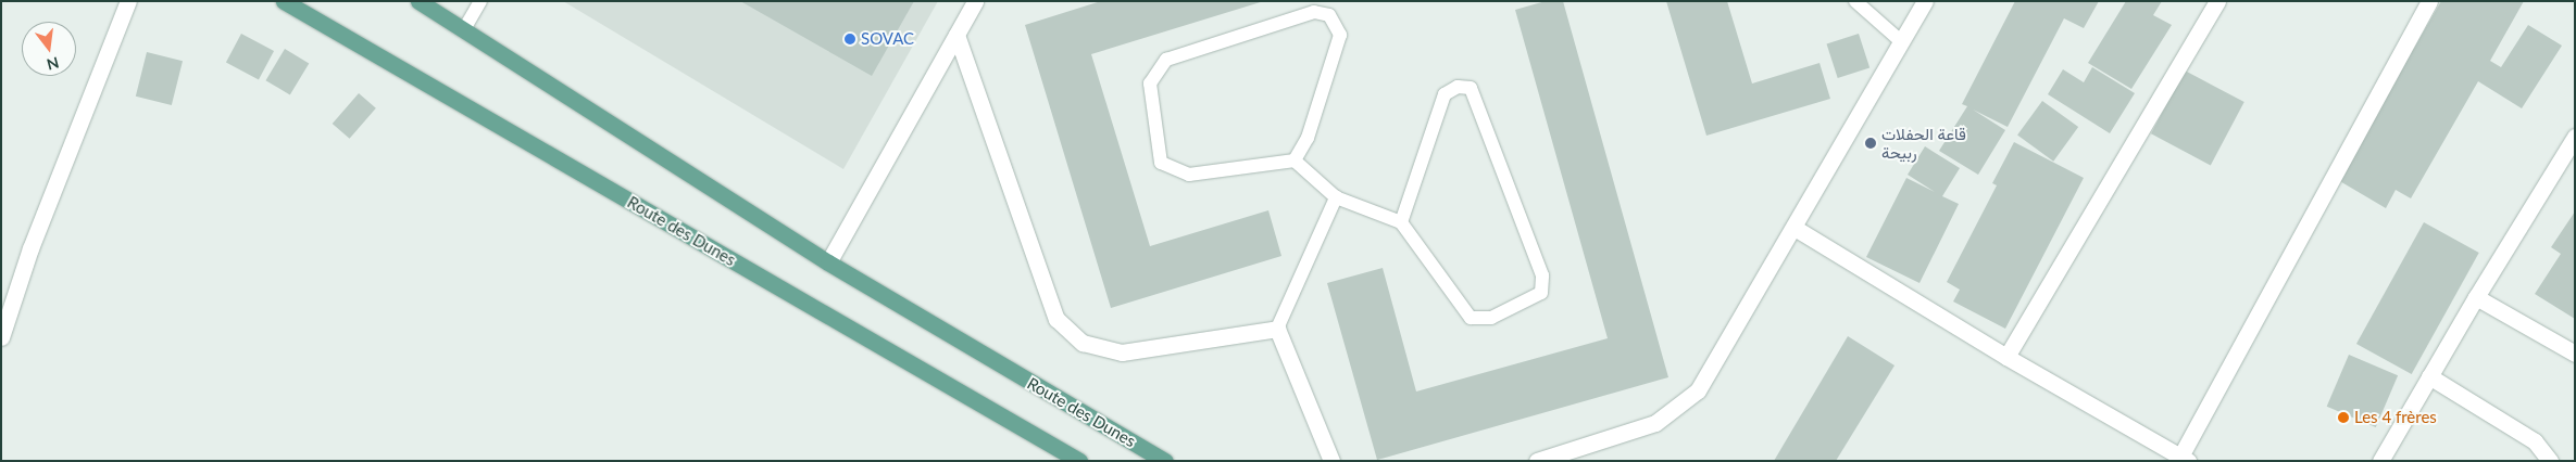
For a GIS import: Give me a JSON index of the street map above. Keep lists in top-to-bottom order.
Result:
{
  "streets": {
    "main road": ["Route des Dunes"]
  },
  "places": ["SOVAC", "قاعة الحفلات ربيحة", "Les 4 frères"],
  "north": "bottom"
}
